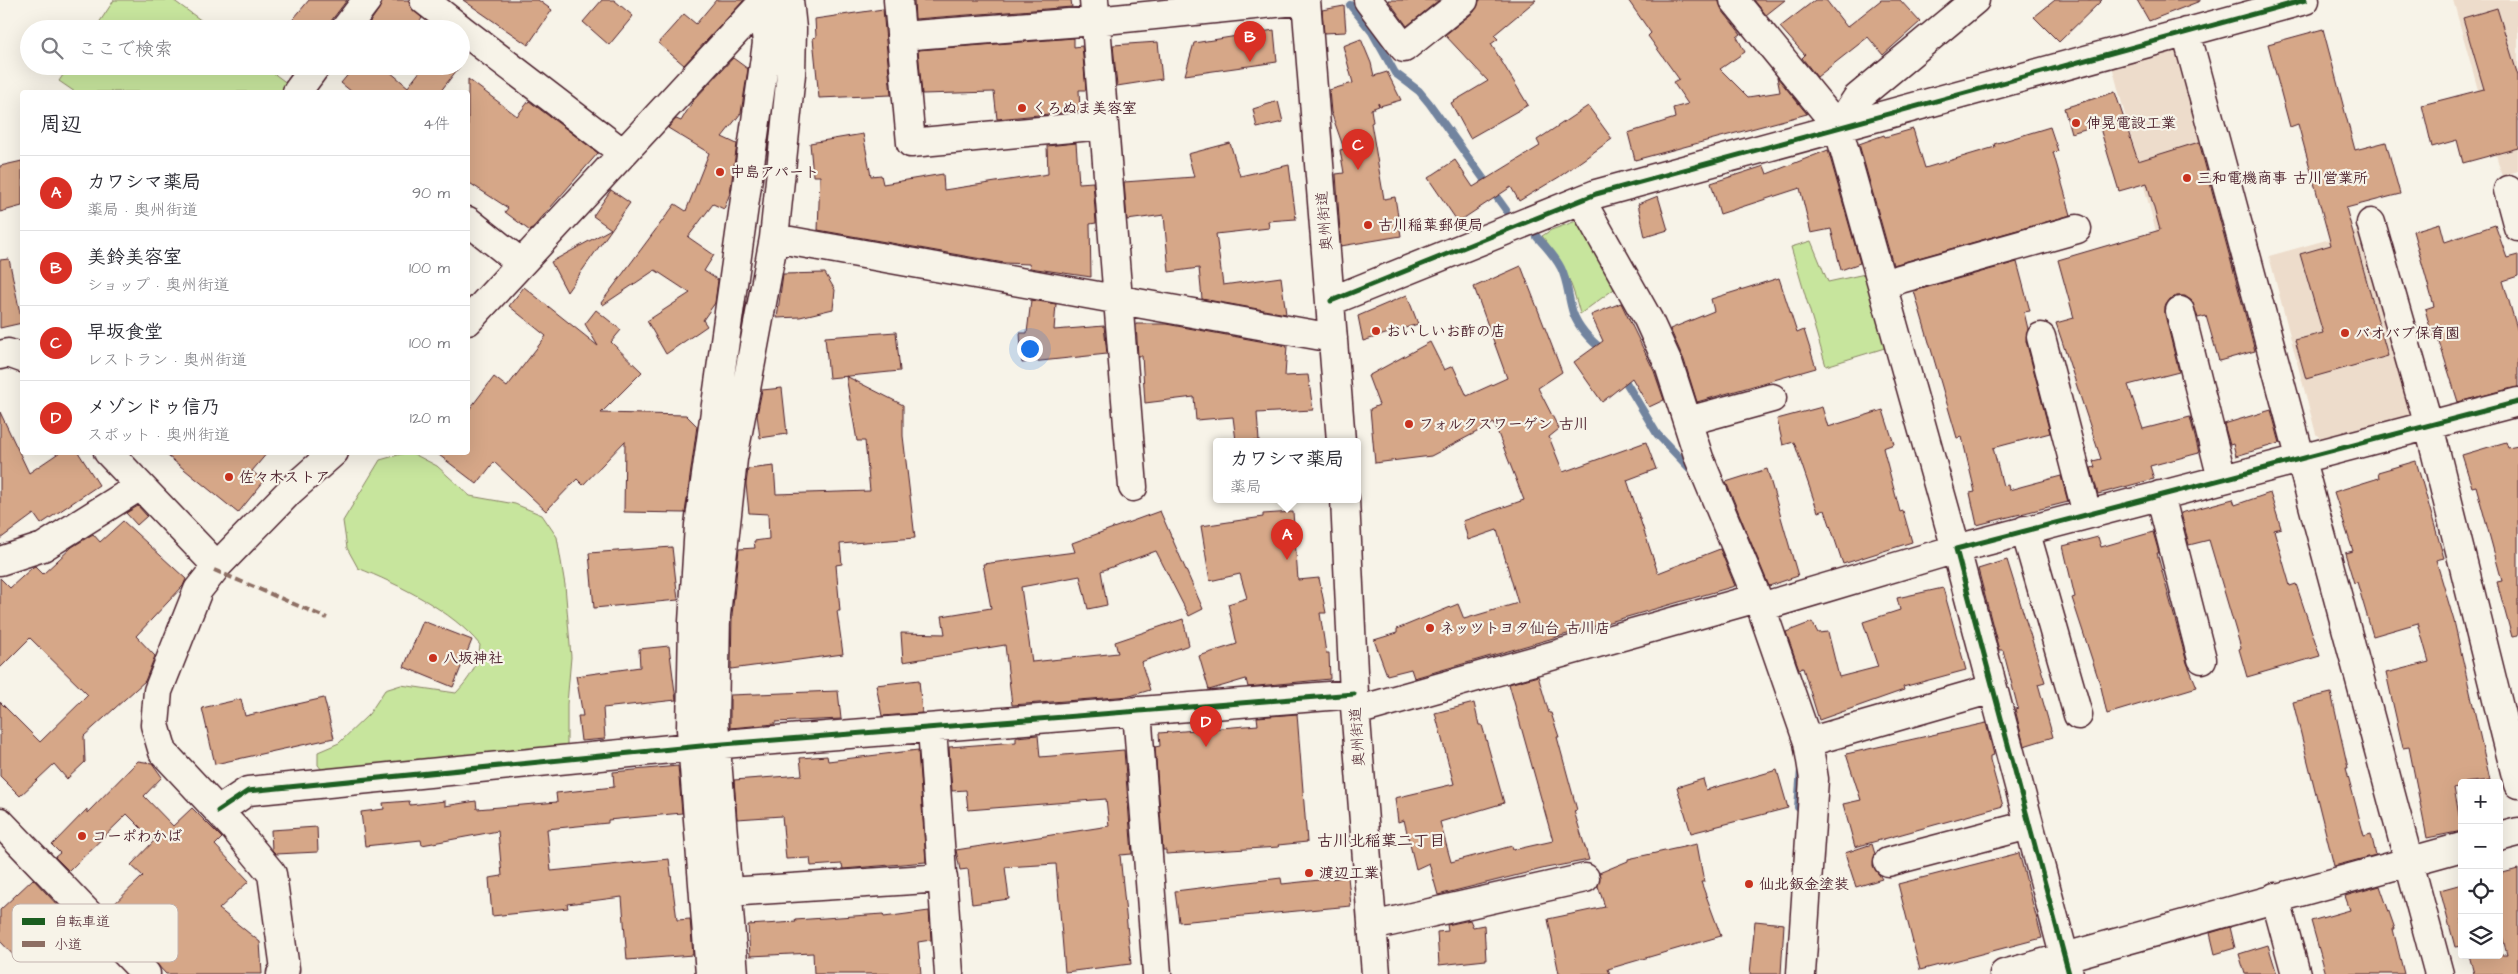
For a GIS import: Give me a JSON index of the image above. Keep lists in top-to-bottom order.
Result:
{
  "streets": {
    "street": ["奥州街道"]
  },
  "districts": ["古川北稲葉二丁目"],
  "places": [
    "くろぬま美容室",
    "伸晃電設工業",
    "中島アパート",
    "三和電機商事 古川営業所",
    "古川稲葉郵便局",
    "おいしいお酢の店",
    "バオバブ保育園",
    "フォルクスワーゲン 古川",
    "佐々木ストア",
    "ネッツトヨタ仙台 古川店",
    "八坂神社",
    "コーポわかば",
    "渡辺工業",
    "仙北鈑金塗装"
  ],
  "legend": ["自転車道", "小道"],
  "page": {
    "search": "ここで検索",
    "pins": [
      "B",
      "C",
      "A",
      "D"
    ],
    "heading": ["周辺", "4件"],
    "list": [
      {
        "mark": "A",
        "name": "カワシマ薬局",
        "note": "薬局 · 奥州街道",
        "value": "90 m"
      },
      {
        "mark": "B",
        "name": "美鈴美容室",
        "note": "ショップ · 奥州街道",
        "value": "100 m"
      },
      {
        "mark": "C",
        "name": "早坂食堂",
        "note": "レストラン · 奥州街道",
        "value": "100 m"
      },
      {
        "mark": "D",
        "name": "メゾンドゥ信乃",
        "note": "スポット · 奥州街道",
        "value": "120 m"
      }
    ],
    "popup": ["カワシマ薬局", "薬局"],
    "map_buttons": ["+", "−"]
  }
}
